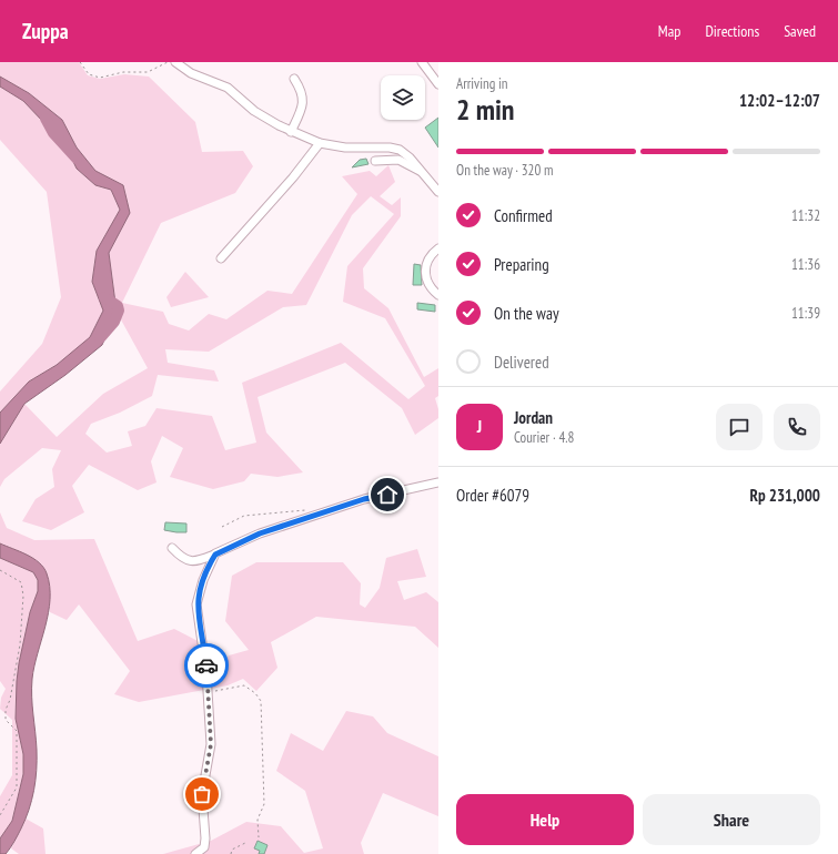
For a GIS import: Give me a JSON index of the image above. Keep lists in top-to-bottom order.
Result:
{
  "page": {
    "header": "Zuppa",
    "nav": ["Map", "Directions", "Saved"],
    "heading": ["2 min", "Arriving in", "12:02–12:07"],
    "panel": [
      "Jordan",
      "Courier · 4.8",
      "Order #6079",
      "Rp 231,000"
    ],
    "bar": "On the way · 320 m",
    "list": [
      ["Confirmed", "11:32"],
      ["Preparing", "11:36"],
      ["On the way", "11:39"],
      "Delivered"
    ],
    "round": "J",
    "buttons": ["Help", "Share"]
  }
}
